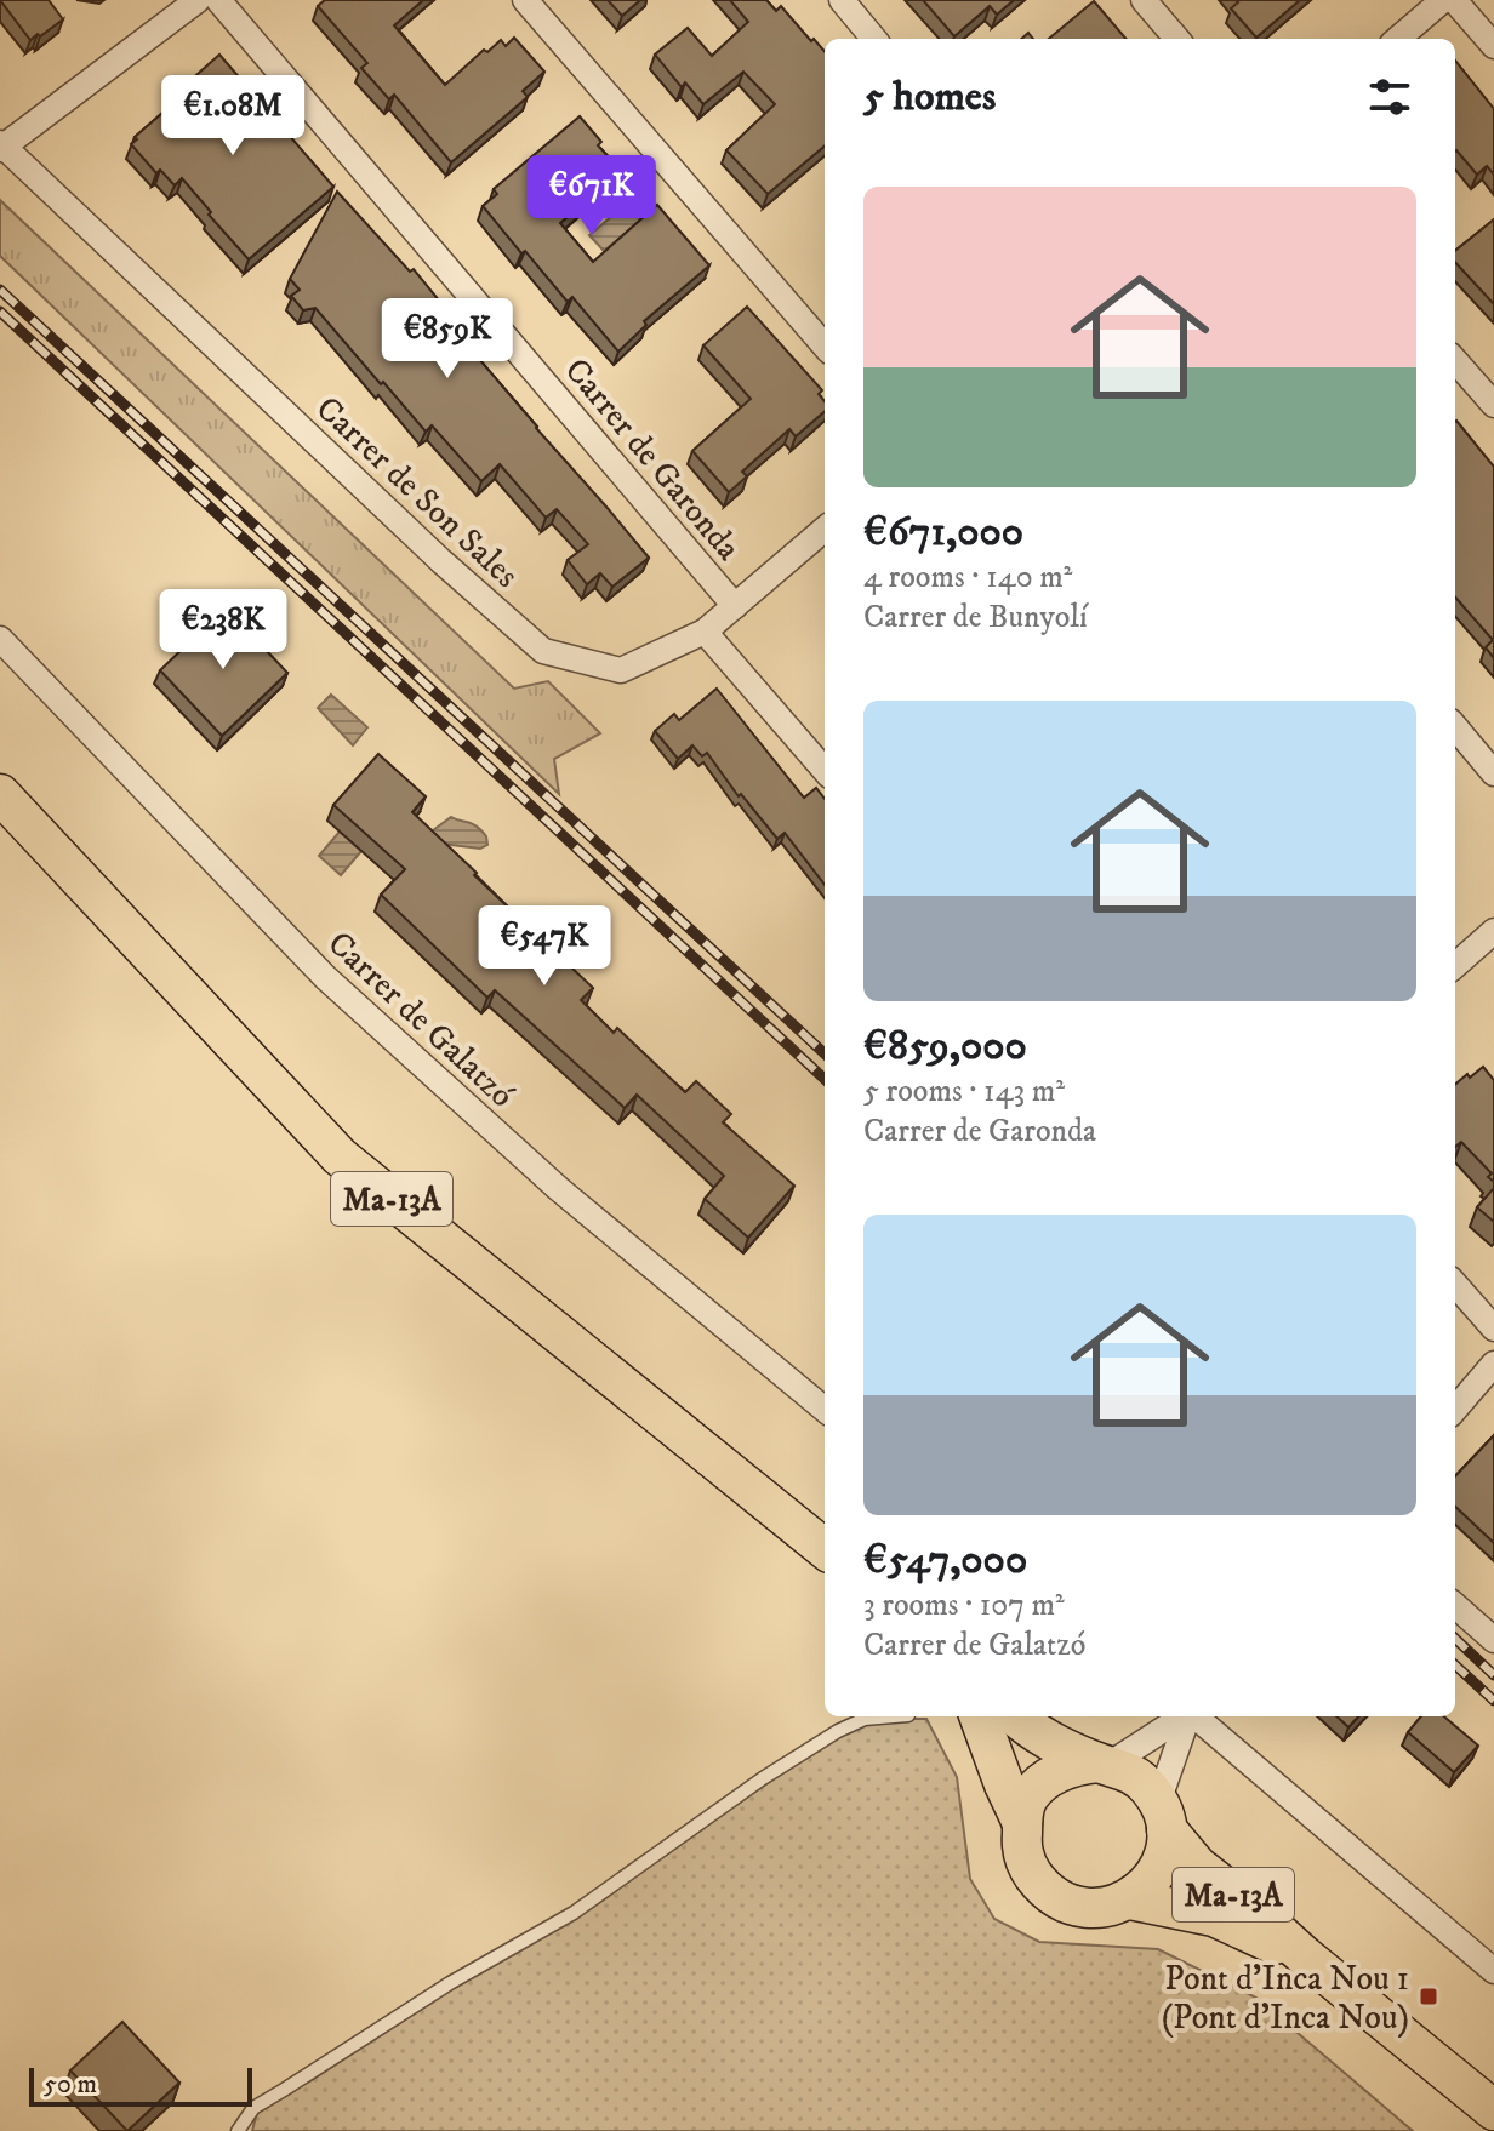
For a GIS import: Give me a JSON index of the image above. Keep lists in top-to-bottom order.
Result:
{
  "streets": {
    "main road": ["Ma-13A"],
    "street": ["Carrer de Garonda", "Carrer de Son Sales", "Carrer de Galatzó"]
  },
  "crossings": [
    ["Carrer de Garonda", "Carrer de Son Sales"]
  ],
  "places": {
    "transit": ["Pont d'Inca Nou 1 (Pont d'Inca Nou)"]
  },
  "scale_bar": "50 m",
  "page": {
    "heading": "5 homes",
    "price": [
      "€1.08M",
      "€671K",
      "€859K",
      "€238K",
      "€547K"
    ],
    "list": [
      {
        "name": "€671,000",
        "note": "4 rooms · 140 m² · Carrer de Bunyolí"
      },
      {
        "name": "€859,000",
        "note": "5 rooms · 143 m² · Carrer de Garonda"
      },
      {
        "name": "€547,000",
        "note": "3 rooms · 107 m² · Carrer de Galatzó"
      }
    ],
    "scale": "50 m"
  }
}
